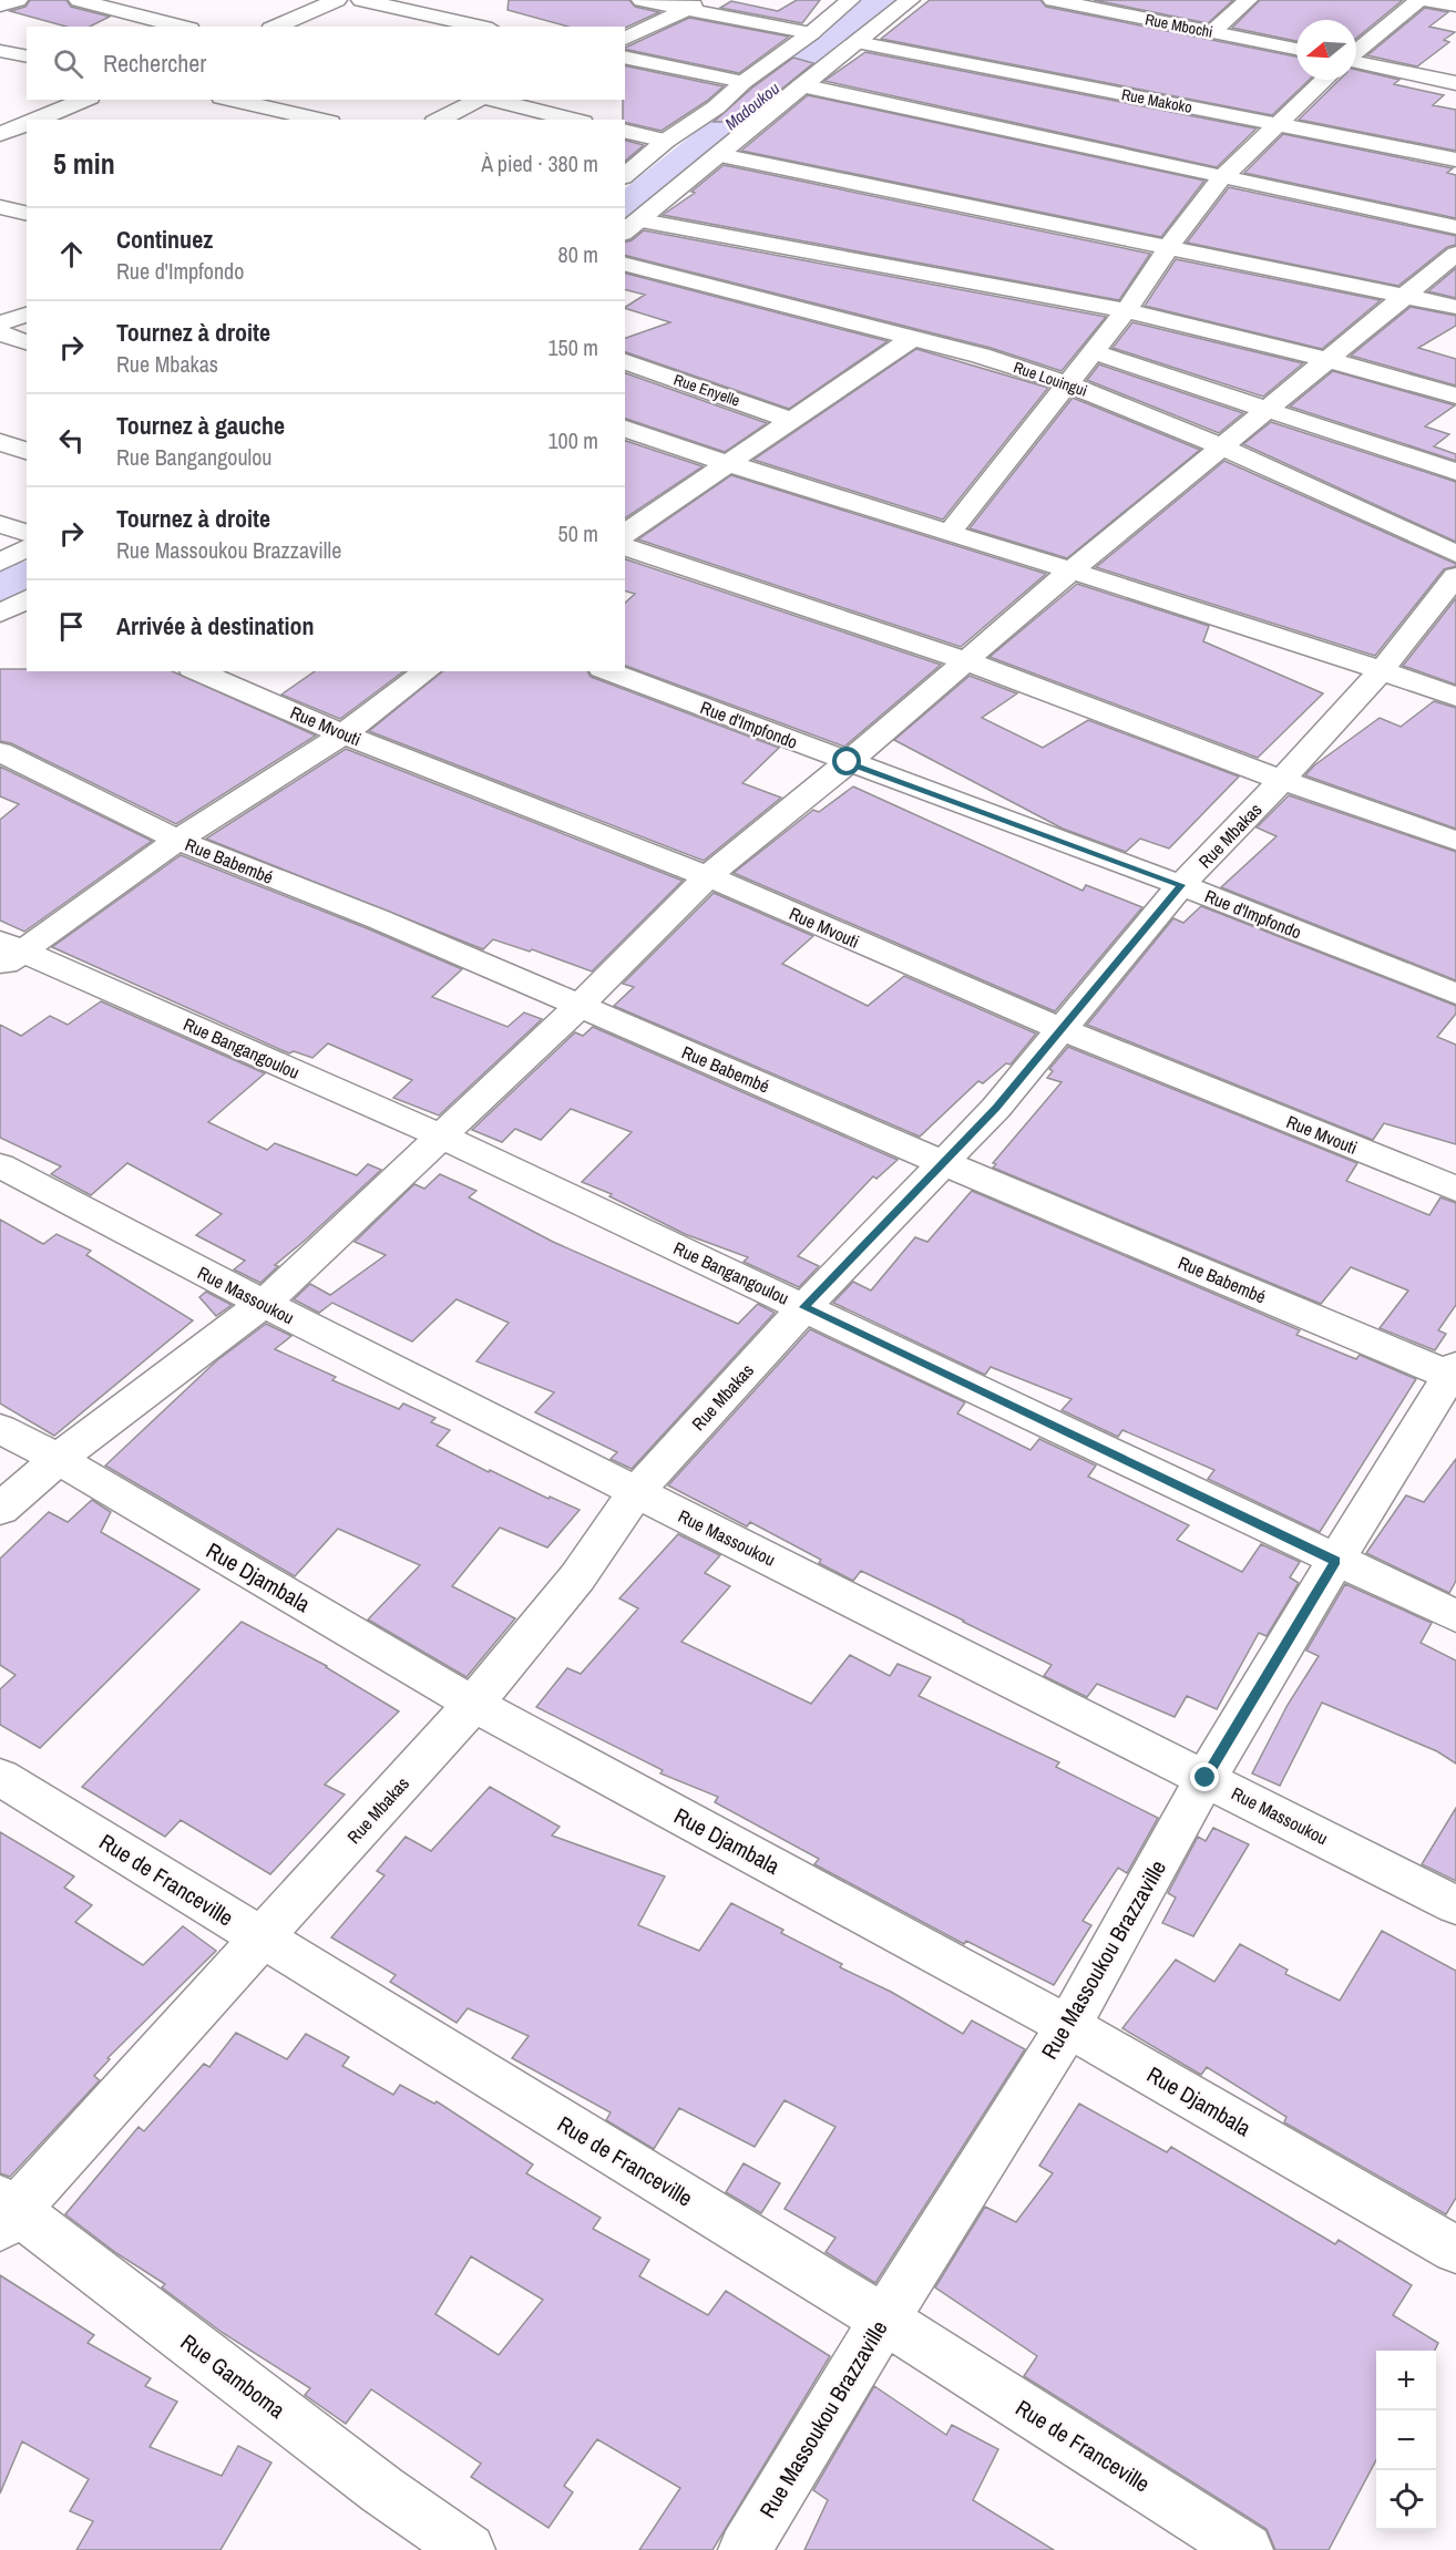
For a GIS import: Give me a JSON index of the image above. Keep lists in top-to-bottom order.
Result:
{
  "streets": {
    "street": [
      "Rue Mbochi",
      "Rue Makoko",
      "Rue Louingui",
      "Rue Enyelle",
      "Rue d'Impfondo",
      "Rue Mvouti",
      "Rue Mbakas",
      "Rue Babembé",
      "Rue Bangangoulou",
      "Rue Massoukou",
      "Rue Djambala",
      "Rue de Franceville",
      "Rue Massoukou Brazzaville",
      "Rue Gamboma"
    ]
  },
  "crossings": [
    ["Rue d'Impfondo", "Rue Mbakas"],
    ["Rue Mvouti", "Rue Mbakas"],
    ["Rue Mbakas", "Rue Babembé"],
    ["Rue Mbakas", "Rue Bangangoulou"],
    ["Rue Mbakas", "Rue Massoukou"],
    ["Rue Mbakas", "Rue Djambala"],
    ["Rue Mbakas", "Rue de Franceville"],
    ["Rue Mbakas", "Rue Gamboma"],
    ["Rue Babembé", "Rue Massoukou Brazzaville"],
    ["Rue Bangangoulou", "Rue Massoukou Brazzaville"],
    ["Rue Massoukou", "Rue Massoukou Brazzaville"],
    ["Rue Djambala", "Rue Massoukou Brazzaville"],
    ["Rue de Franceville", "Rue Massoukou Brazzaville"]
  ],
  "water": ["Madoukou"],
  "north": "left",
  "page": {
    "search": "Rechercher",
    "heading": ["5 min", "À pied · 380 m"],
    "list": [
      ["Continuez", "Rue d'Impfondo", "80 m"],
      ["Tournez à droite", "Rue Mbakas", "150 m"],
      ["Tournez à gauche", "Rue Bangangoulou", "100 m"],
      ["Tournez à droite", "Rue Massoukou Brazzaville", "50 m"],
      "Arrivée à destination"
    ],
    "map_buttons": ["+", "−"]
  }
}
